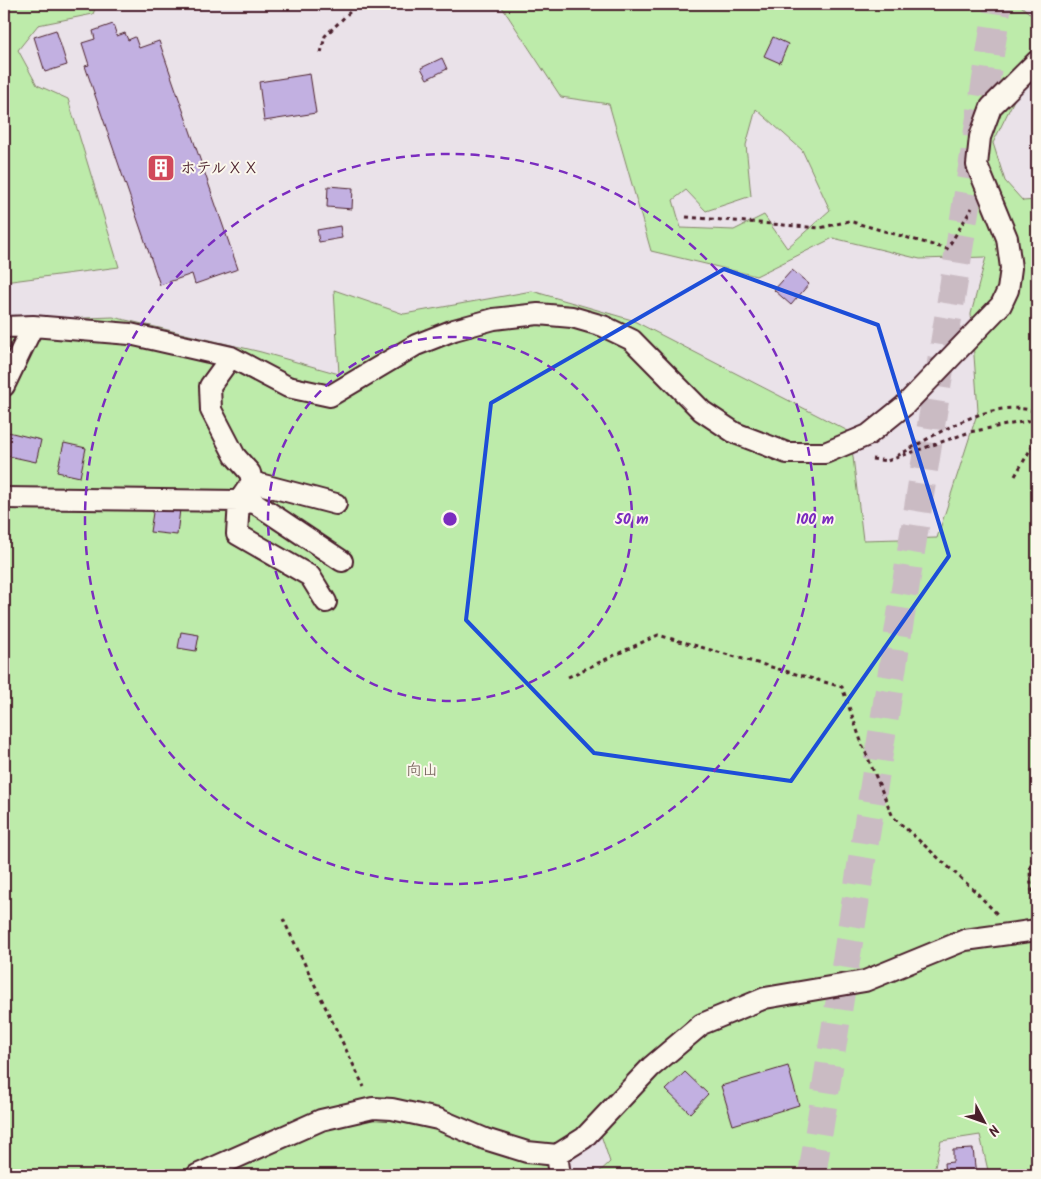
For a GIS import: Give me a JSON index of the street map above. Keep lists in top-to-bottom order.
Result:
{
  "parks": ["向山"],
  "places": {
    "building": ["ホテルＸＸ"]
  },
  "north": "bottom right",
  "rings": ["50 m", "100 m"]
}
